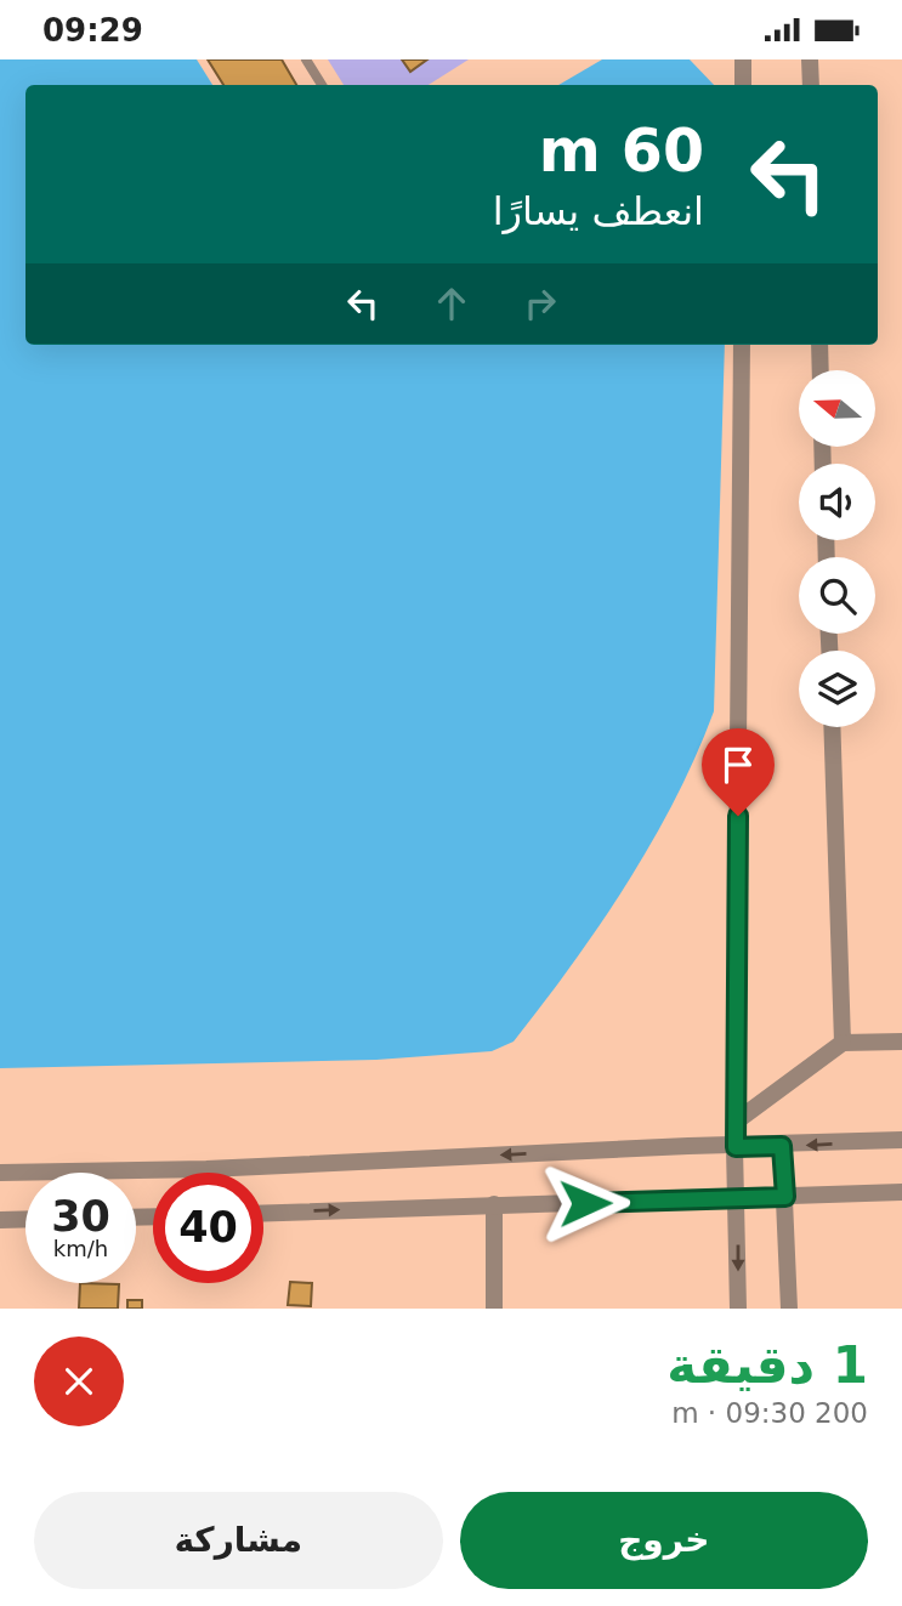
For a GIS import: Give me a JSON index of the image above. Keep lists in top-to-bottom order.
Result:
{
  "north": "left",
  "page": {
    "status": "09:29",
    "turn": ["60 m", "انعطف يسارًا"],
    "speed": "30 km/h",
    "limit": "40",
    "heading": ["1 دقيقة", "200 m · 09:30"],
    "buttons": ["خروج", "مشاركة"]
  }
}
